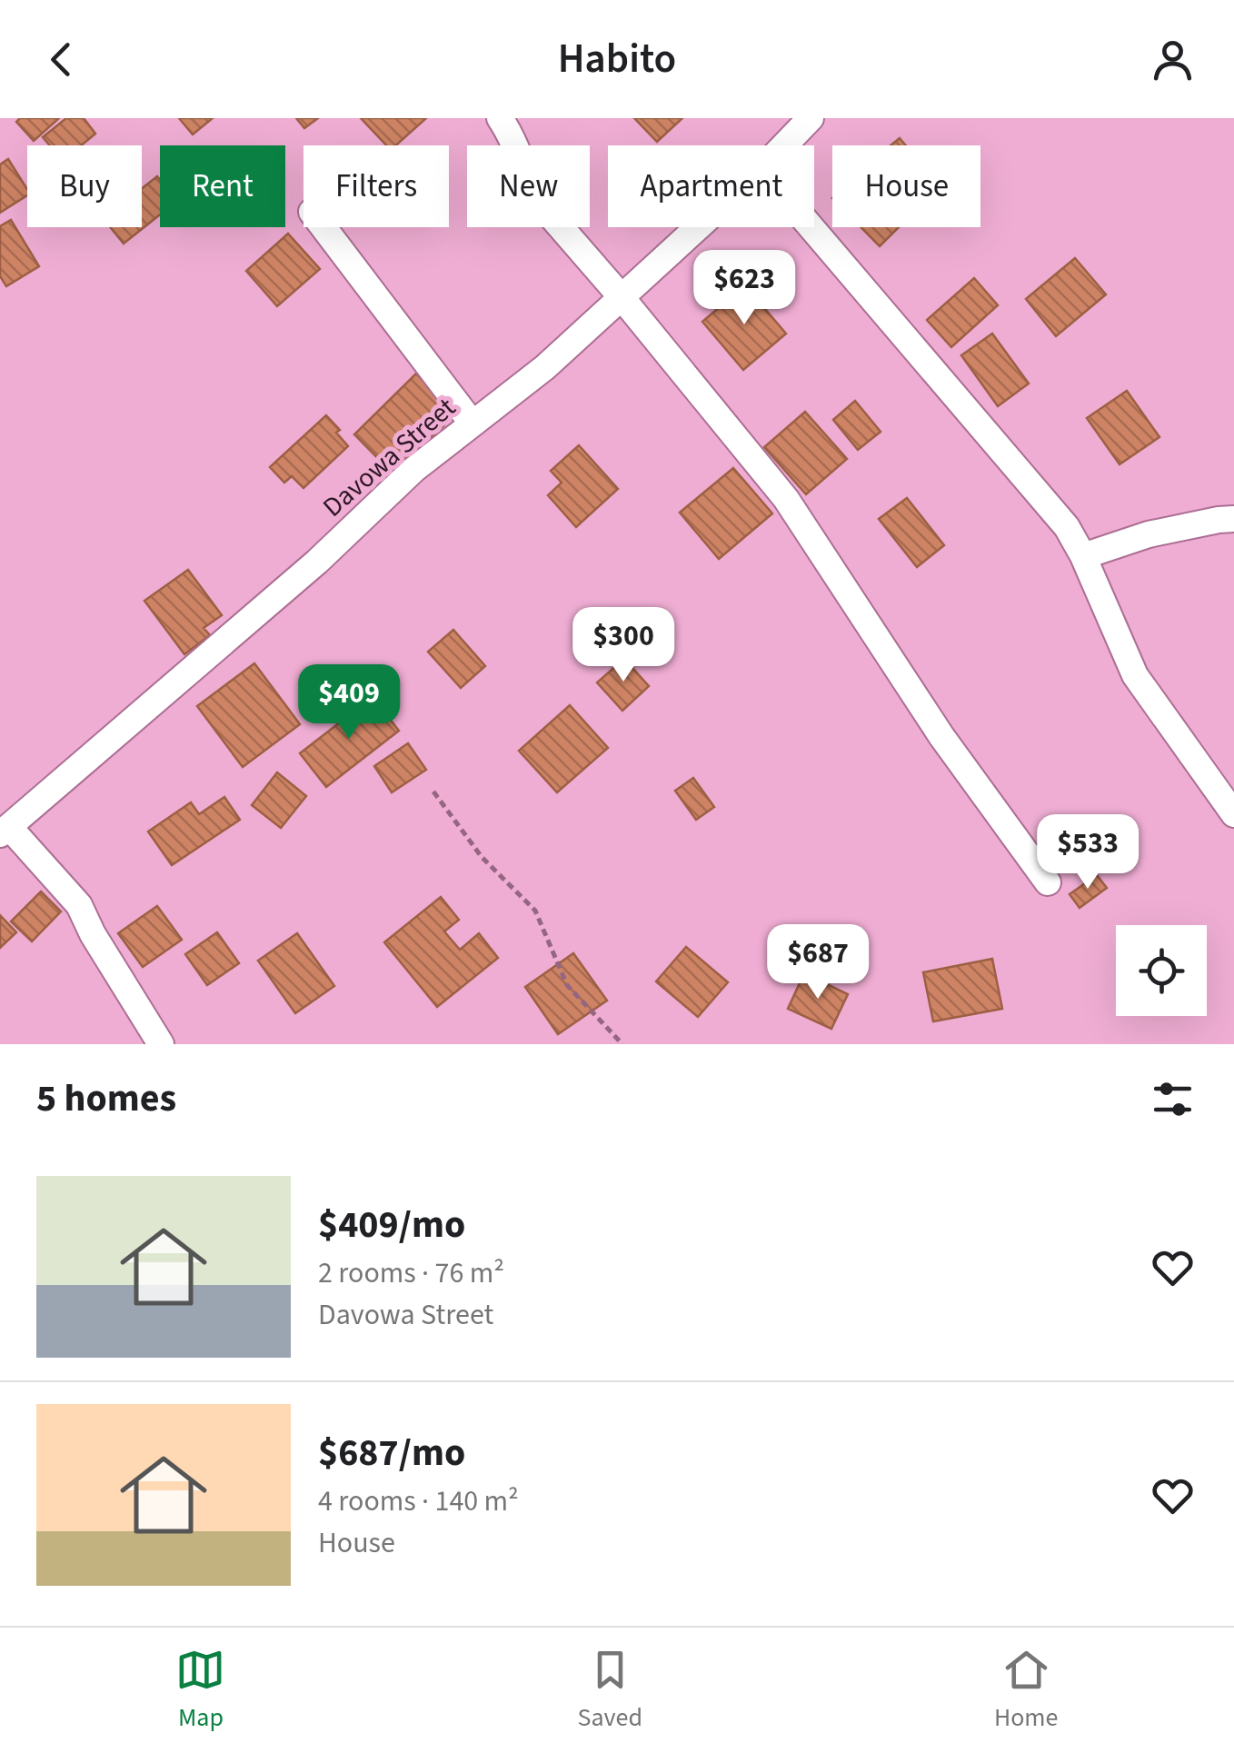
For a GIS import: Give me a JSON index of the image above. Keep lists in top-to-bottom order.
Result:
{
  "streets": {
    "street": ["Davowa Street"]
  },
  "page": {
    "header": "Habito",
    "chip": [
      "Buy",
      "Rent",
      "Filters",
      "New",
      "Apartment",
      "House"
    ],
    "price": [
      "$623",
      "$300",
      "$409",
      "$533",
      "$687"
    ],
    "heading": "5 homes",
    "list": [
      {
        "name": "$409/mo",
        "note": "2 rooms · 76 m² · Davowa Street"
      },
      {
        "name": "$687/mo",
        "note": "4 rooms · 140 m² · House"
      }
    ],
    "tabs": ["Map", "Saved", "Home"]
  }
}
